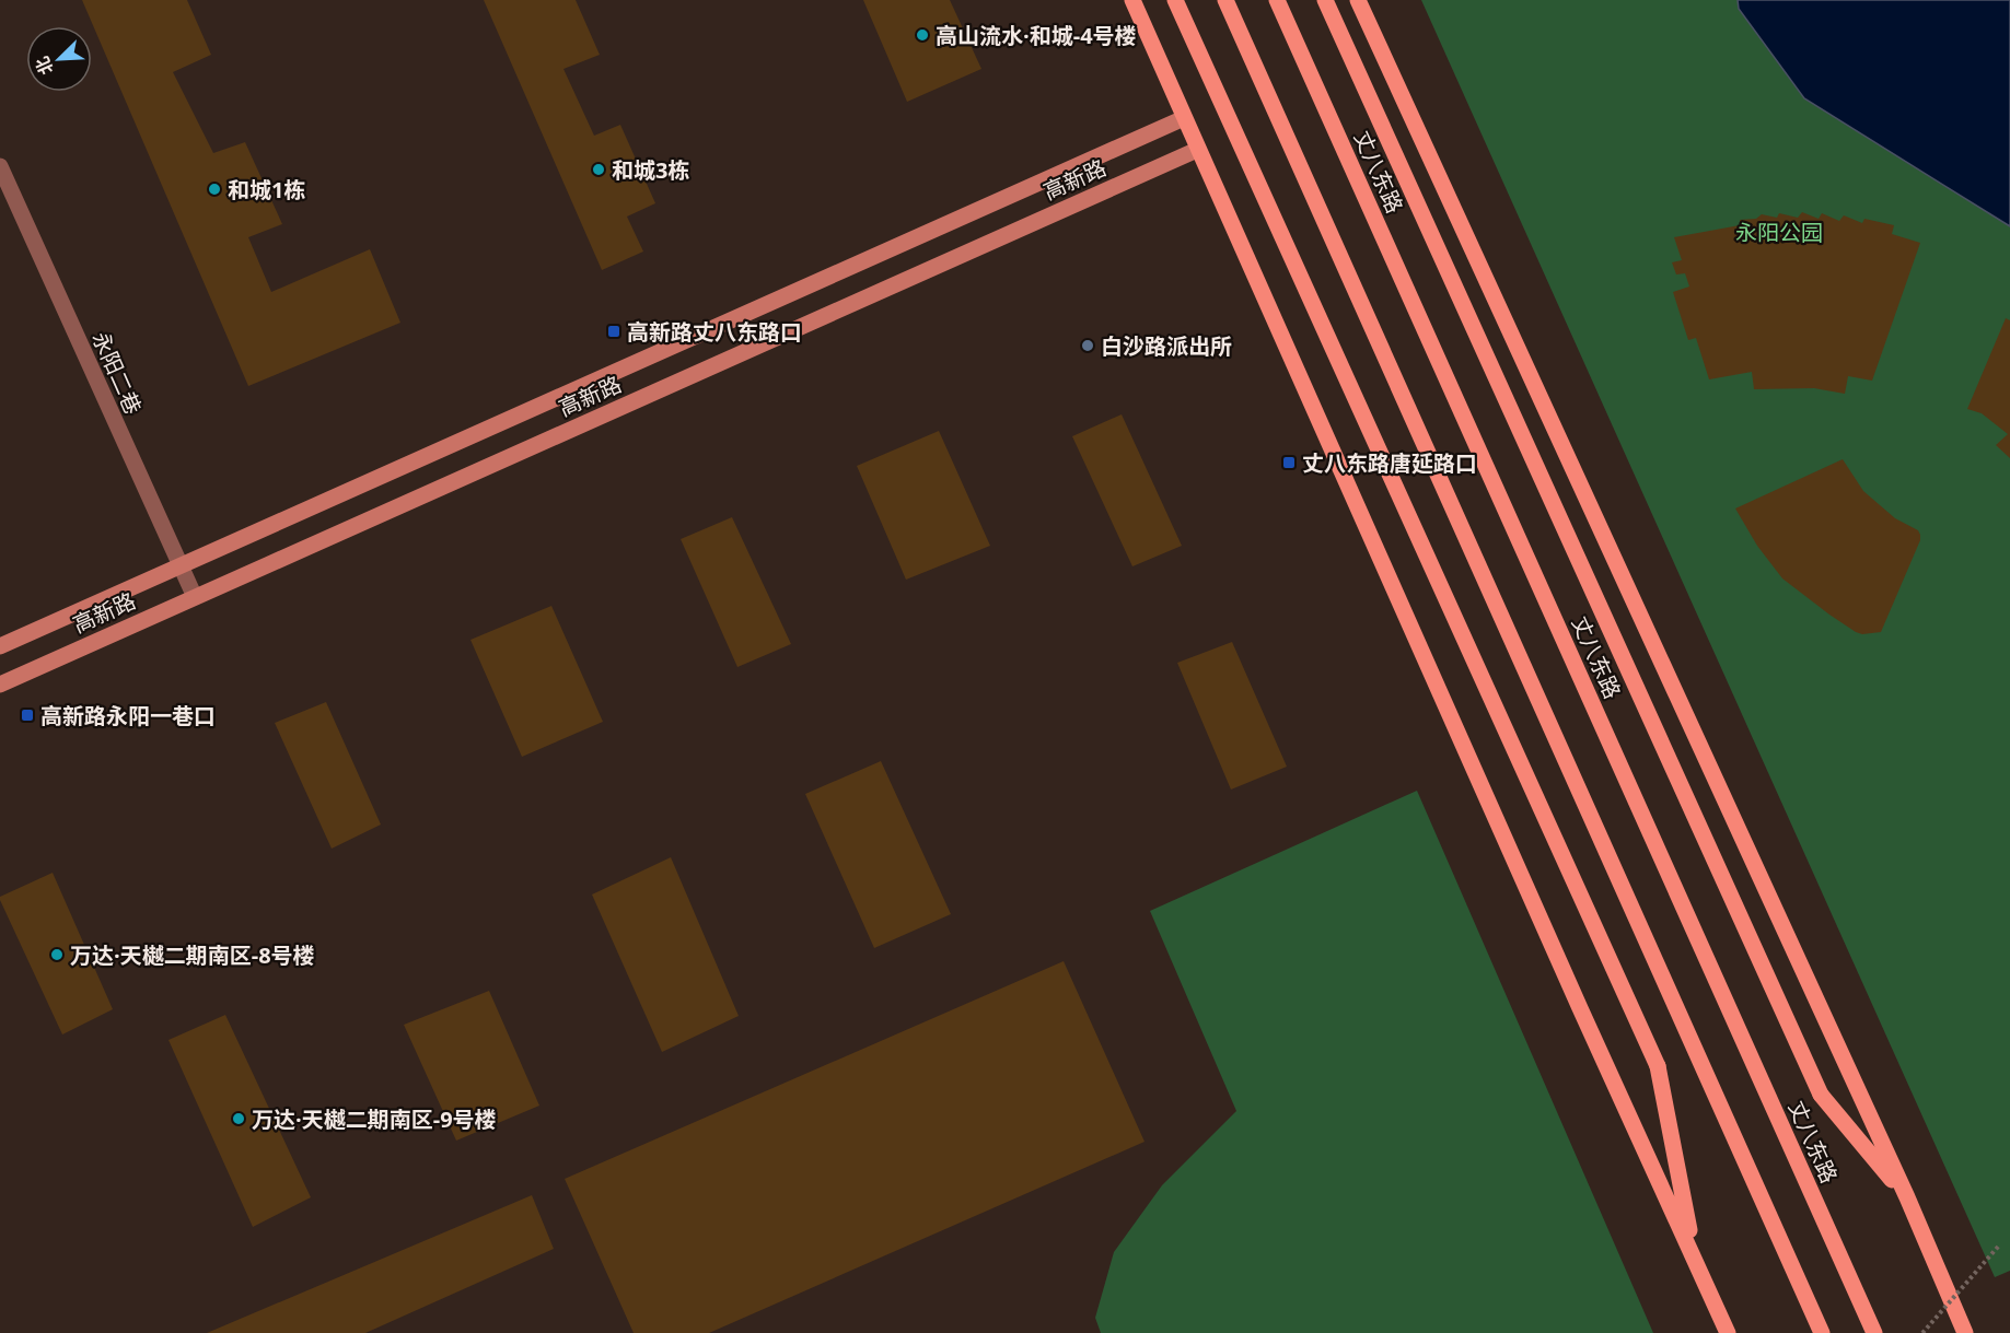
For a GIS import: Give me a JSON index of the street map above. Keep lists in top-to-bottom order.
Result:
{
  "streets": {
    "main road": ["丈八东路", "高新路"],
    "street": ["永阳二巷"]
  },
  "crossings": [
    ["高新路", "永阳二巷"]
  ],
  "parks": ["永阳公园"],
  "places": {
    "other": [
      "高山流水·和城-4号楼",
      "和城3栋",
      "和城1栋",
      "白沙路派出所",
      "万达·天樾二期南区-8号楼",
      "万达·天樾二期南区-9号楼"
    ],
    "transit": ["高新路丈八东路口", "丈八东路唐延路口", "高新路永阳一巷口"]
  },
  "north": "bottom left"
}
